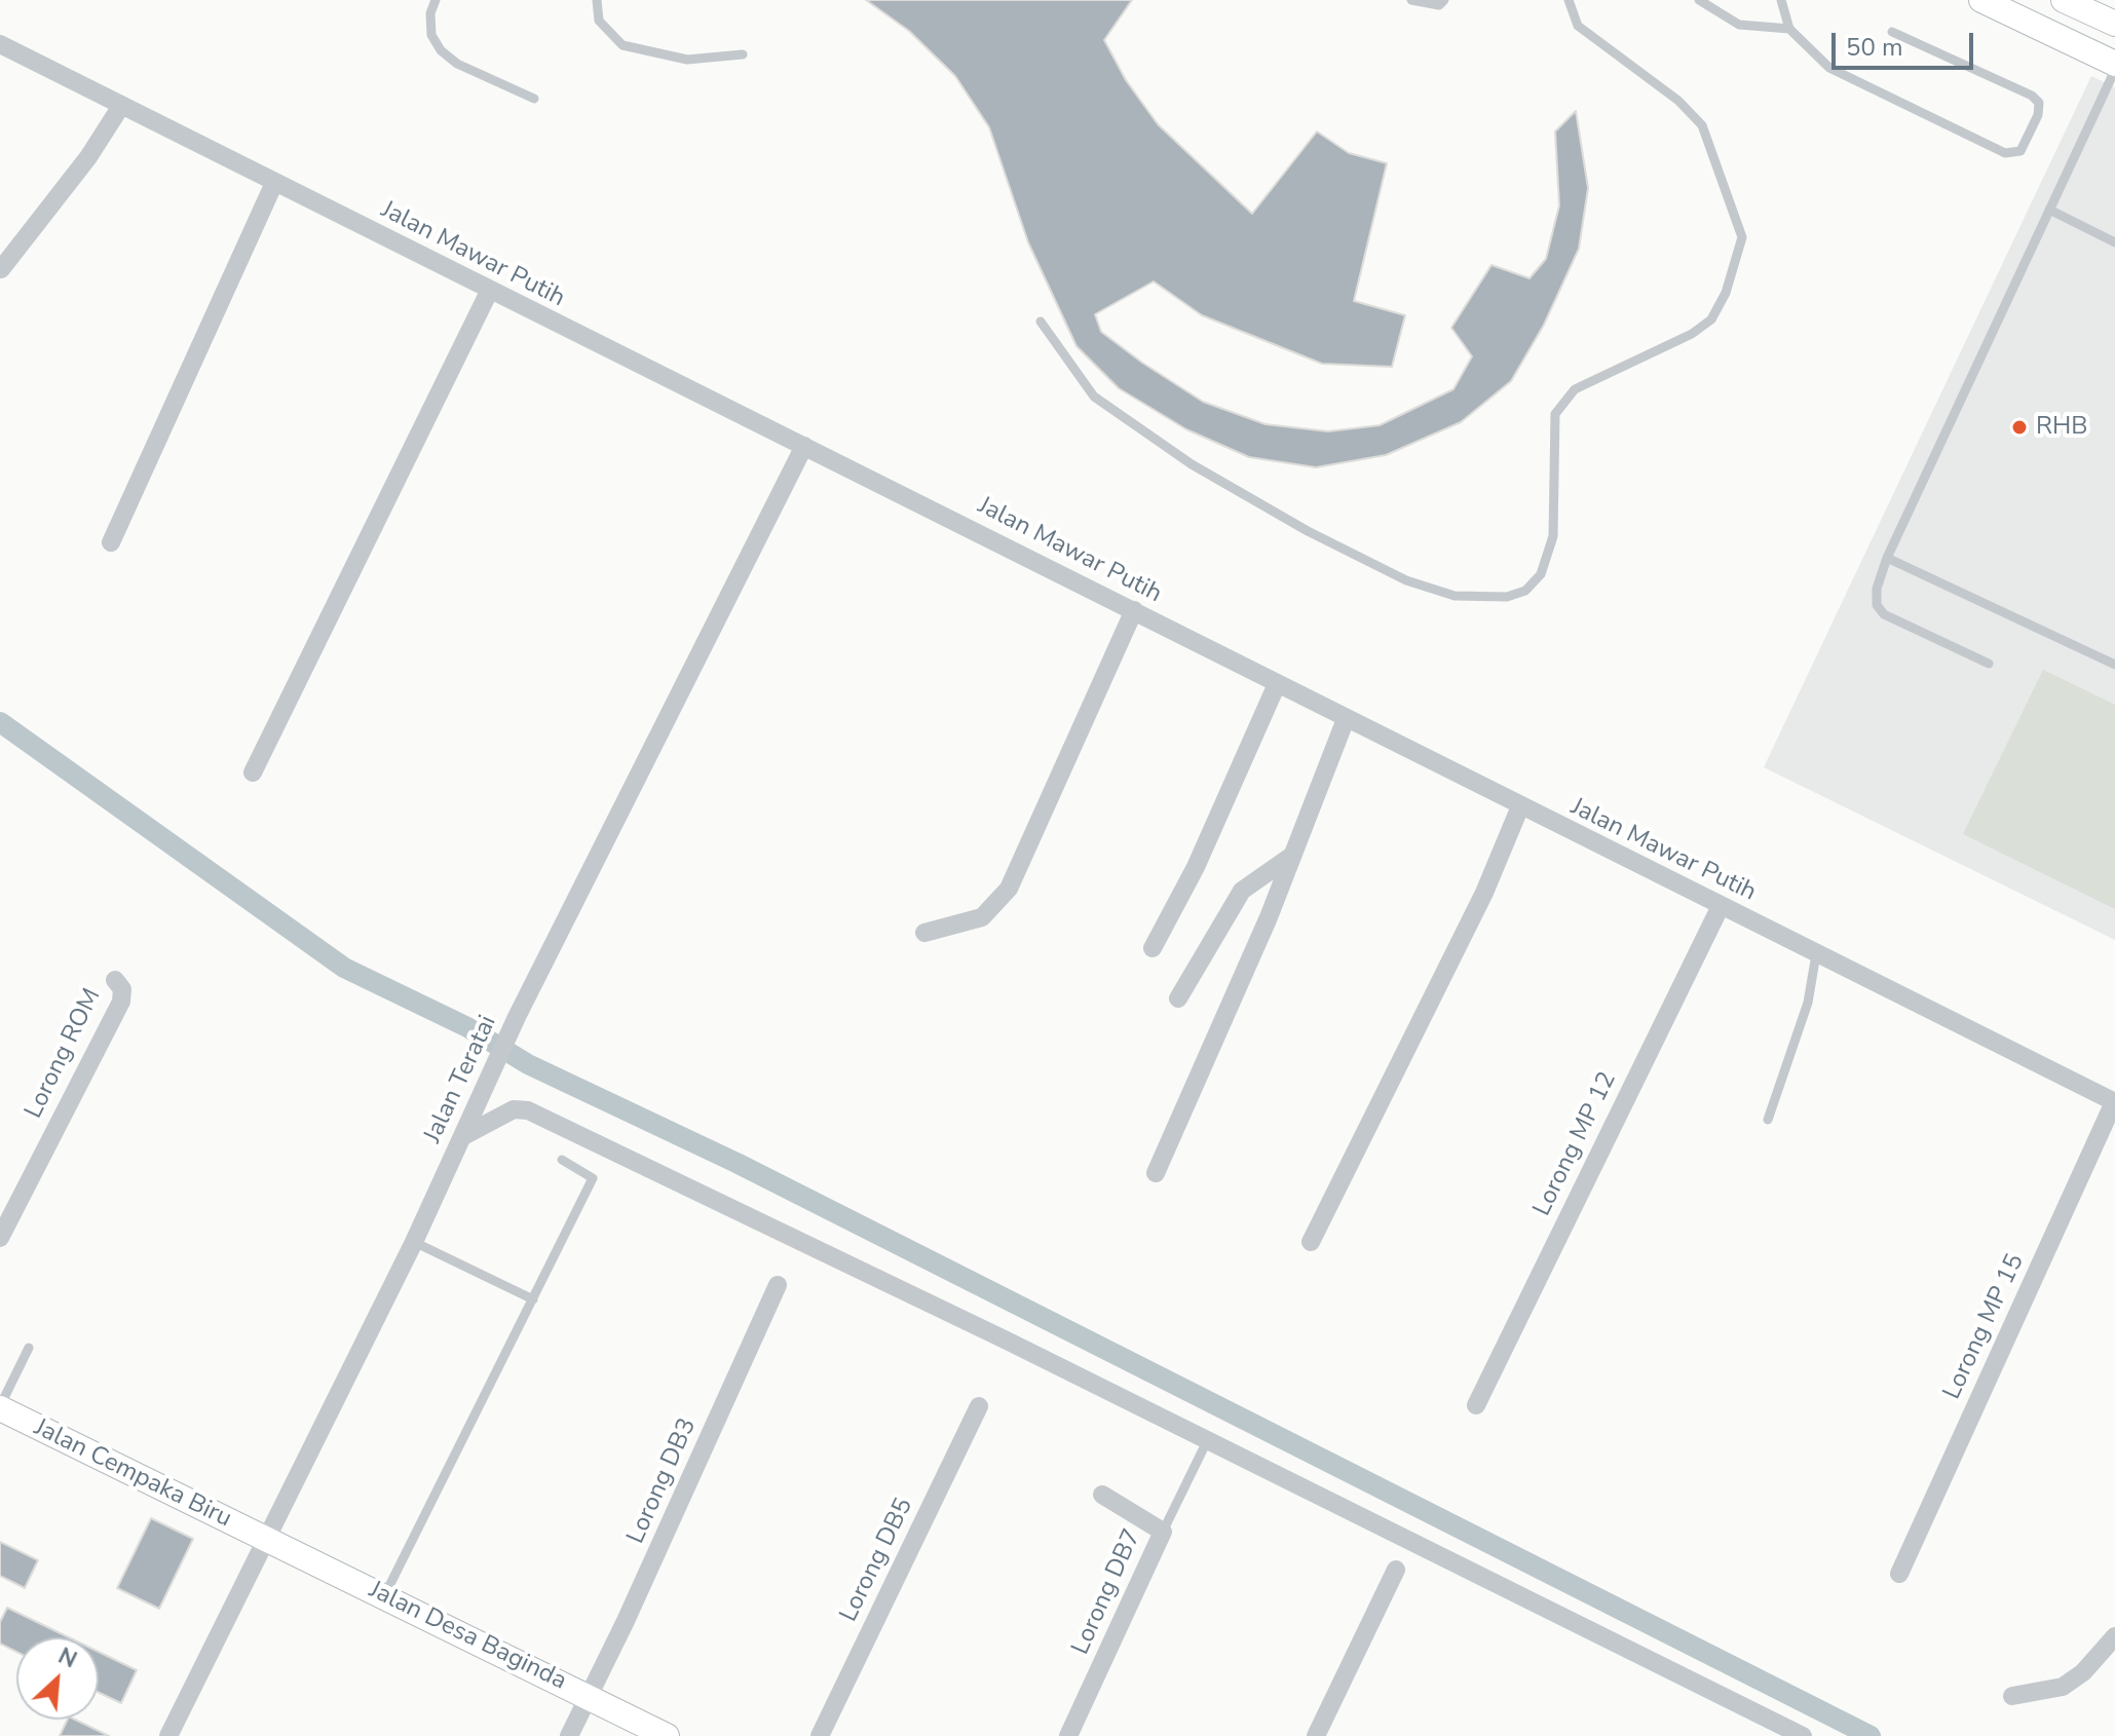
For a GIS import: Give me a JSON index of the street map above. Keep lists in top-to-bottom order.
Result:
{
  "streets": {
    "street": [
      "Jalan Mawar Putih",
      "Lorong ROM",
      "Jalan Teratai",
      "Lorong MP 12",
      "Lorong MP 15",
      "Jalan Cempaka Biru",
      "Lorong DB3",
      "Lorong DB5",
      "Lorong DB7",
      "Jalan Desa Baginda"
    ]
  },
  "crossings": [
    ["Jalan Mawar Putih", "Jalan Teratai"],
    ["Jalan Mawar Putih", "Lorong MP 12"],
    ["Jalan Mawar Putih", "Lorong MP 15"],
    ["Jalan Teratai", "Jalan Cempaka Biru"],
    ["Jalan Teratai", "Jalan Desa Baginda"],
    ["Jalan Cempaka Biru", "Jalan Desa Baginda"],
    ["Lorong DB3", "Jalan Desa Baginda"]
  ],
  "places": ["RHB"],
  "scale_bar": "50 m",
  "north": "top right"
}
